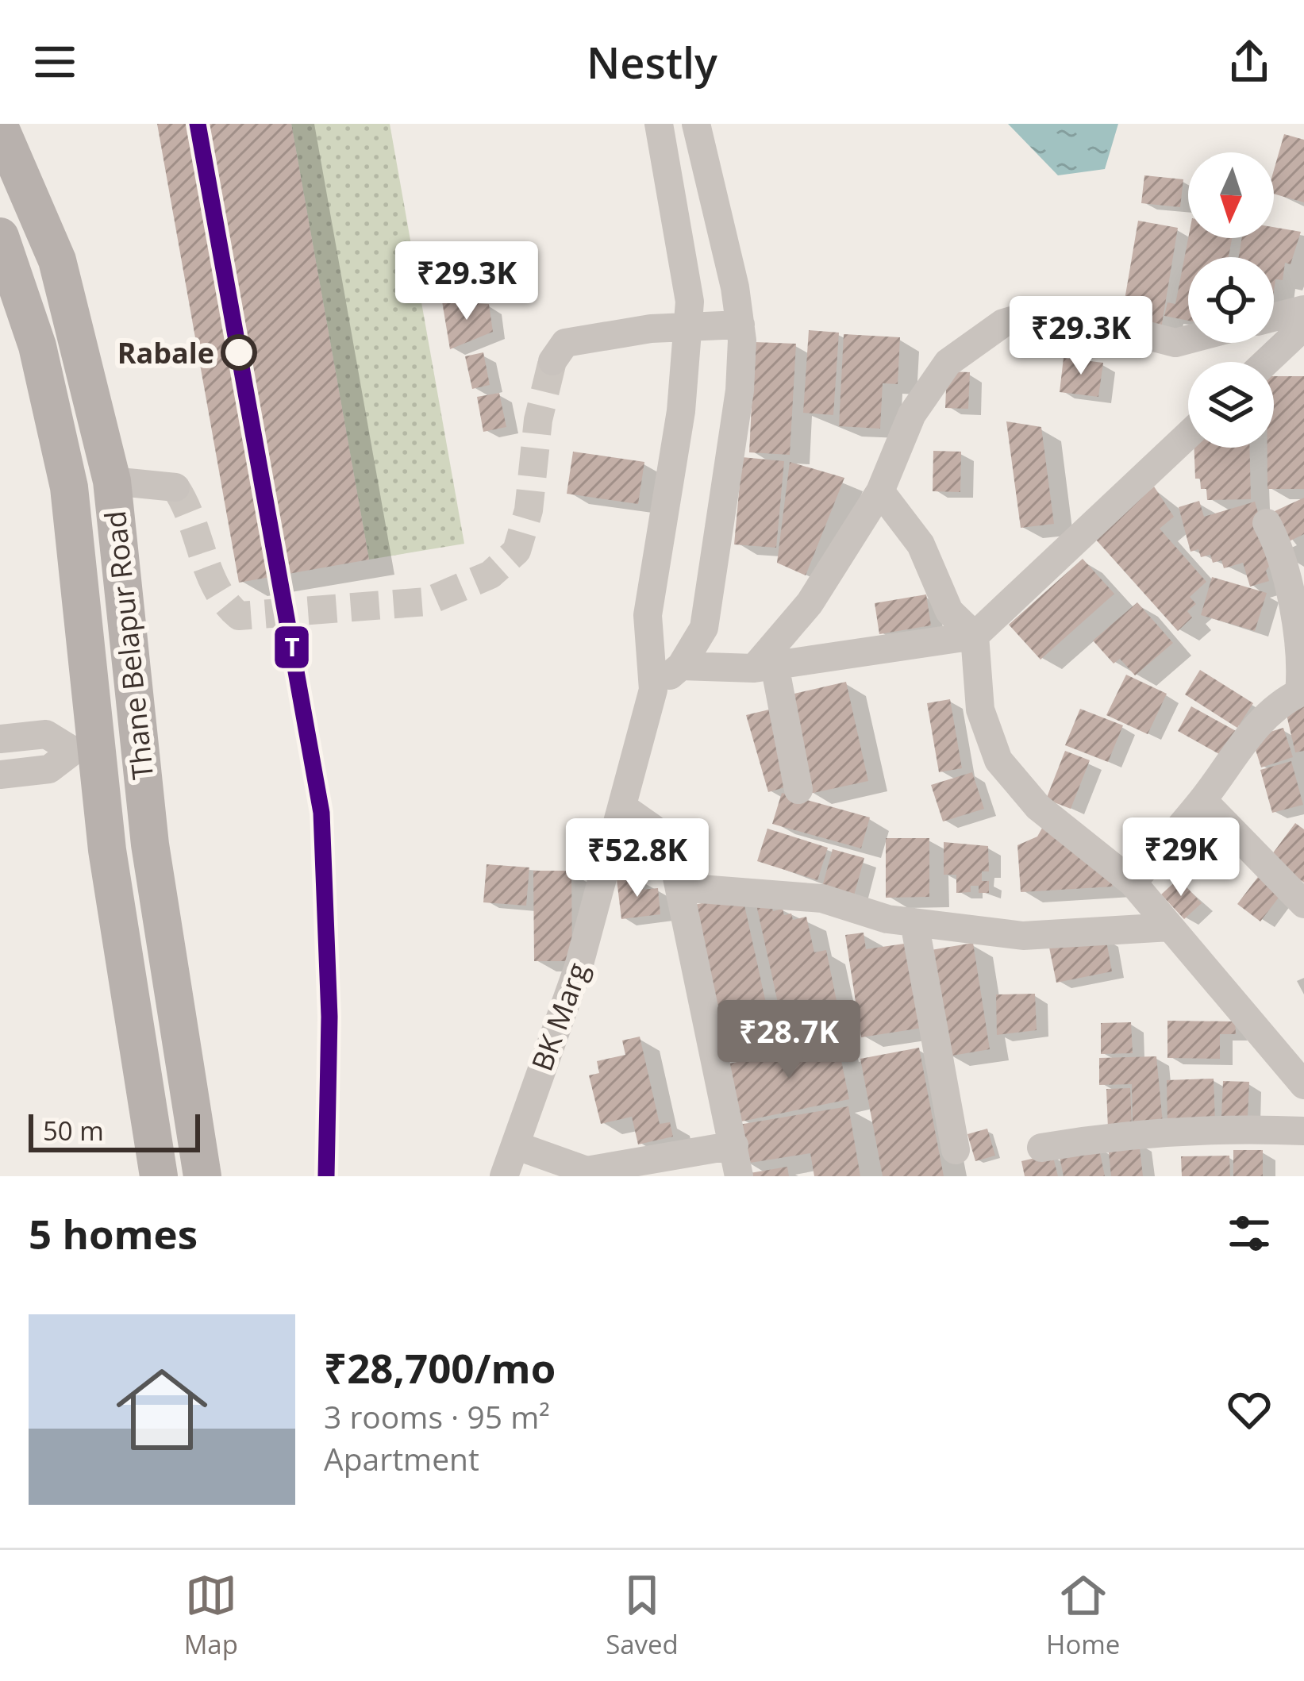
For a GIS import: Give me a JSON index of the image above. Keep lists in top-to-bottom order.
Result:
{
  "streets": {
    "main road": ["Thane Belapur Road"],
    "street": ["BK Marg"]
  },
  "places": ["Rabale"],
  "lines": ["transit line T"],
  "scale_bar": "50 m",
  "north": "bottom",
  "page": {
    "header": "Nestly",
    "price": [
      "₹29.3K",
      "₹29.3K",
      "₹29K",
      "₹52.8K",
      "₹28.7K"
    ],
    "scale": "50 m",
    "heading": "5 homes",
    "list": [
      {
        "name": "₹28,700/mo",
        "note": "3 rooms · 95 m² · Apartment"
      }
    ],
    "tabs": ["Map", "Saved", "Home"]
  }
}
